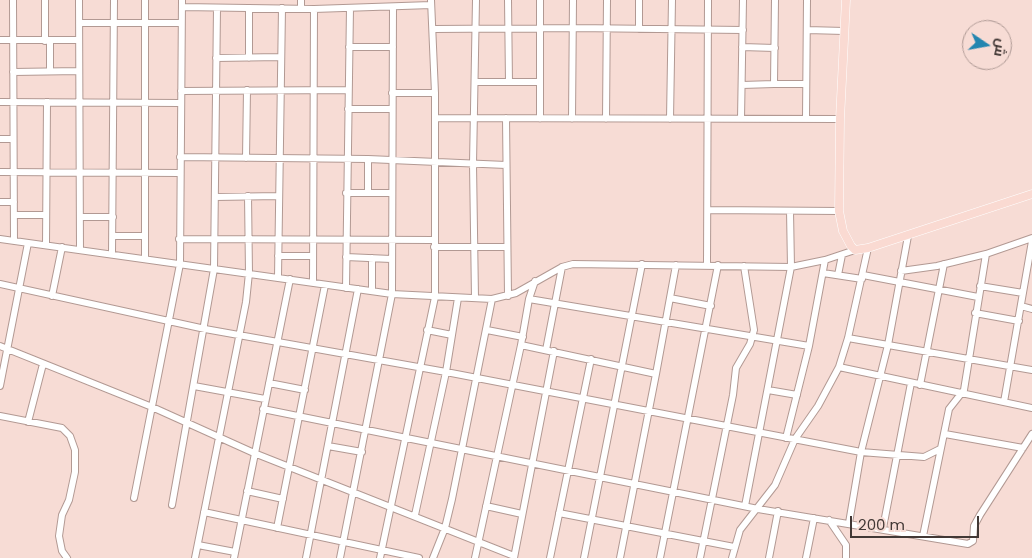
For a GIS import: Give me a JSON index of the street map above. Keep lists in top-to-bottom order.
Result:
{
  "scale_bar": "200 m",
  "north": "right"
}
